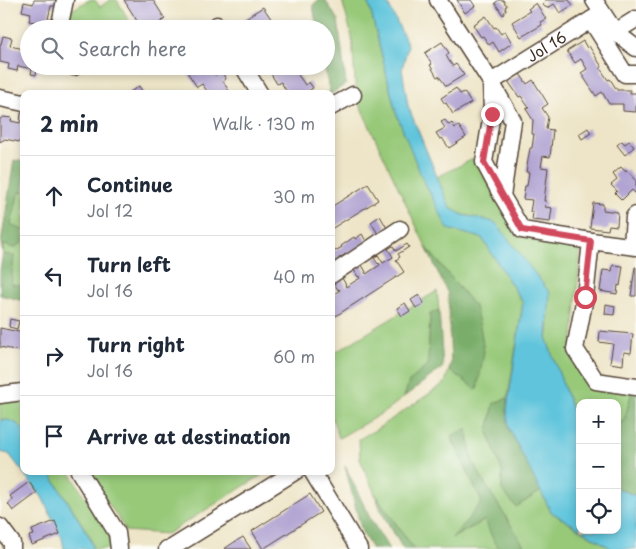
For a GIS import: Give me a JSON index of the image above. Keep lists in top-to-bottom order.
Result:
{
  "streets": {
    "street": ["Jol 16"]
  },
  "page": {
    "search": "Search here",
    "heading": ["2 min", "Walk · 130 m"],
    "list": [
      ["Continue", "Jol 12", "30 m"],
      ["Turn left", "Jol 16", "40 m"],
      ["Turn right", "Jol 16", "60 m"],
      "Arrive at destination"
    ],
    "map_buttons": ["+", "−"]
  }
}
